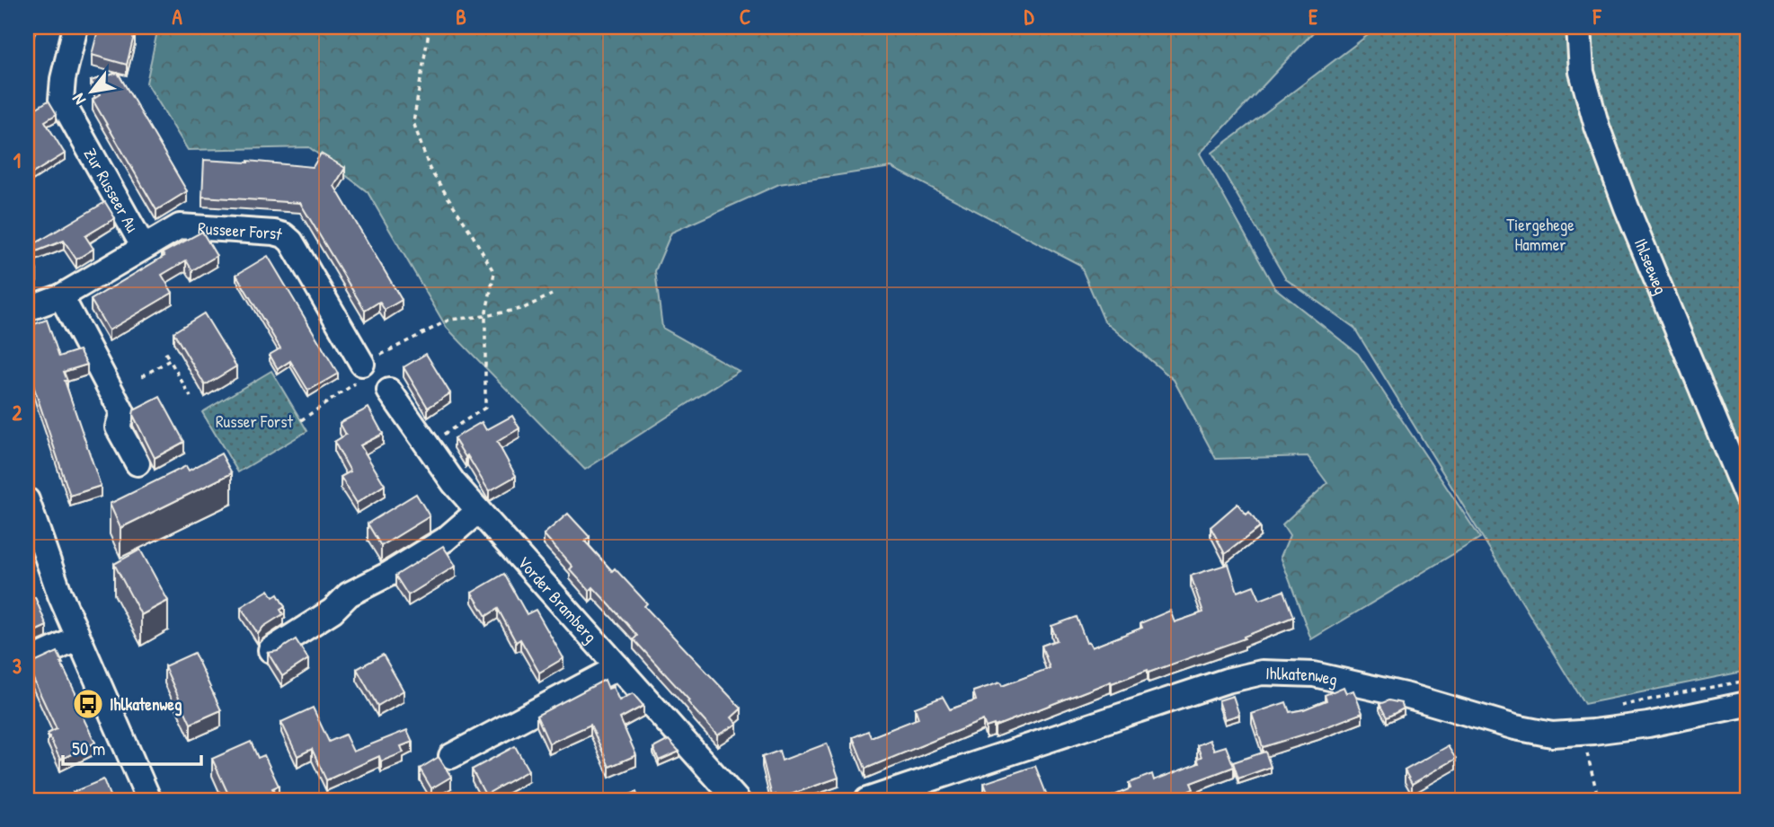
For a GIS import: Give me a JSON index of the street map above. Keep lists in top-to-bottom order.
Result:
{
  "streets": {
    "street": [
      "Zur Russeer Au",
      "Russeer Forst",
      "Ihlseeweg",
      "Vorder Bramberg",
      "Ihlkatenweg"
    ]
  },
  "crossings": [
    ["Zur Russeer Au", "Russeer Forst"]
  ],
  "parks": ["Tiergehege Hammer", "Russer Forst"],
  "places": {
    "bus stop": ["Ihlkatenweg"]
  },
  "scale_bar": "50 m",
  "north": "bottom left",
  "grid": {
    "columns": [
      "A",
      "B",
      "C",
      "D",
      "E",
      "F"
    ],
    "rows": ["1", "2", "3"]
  }
}
